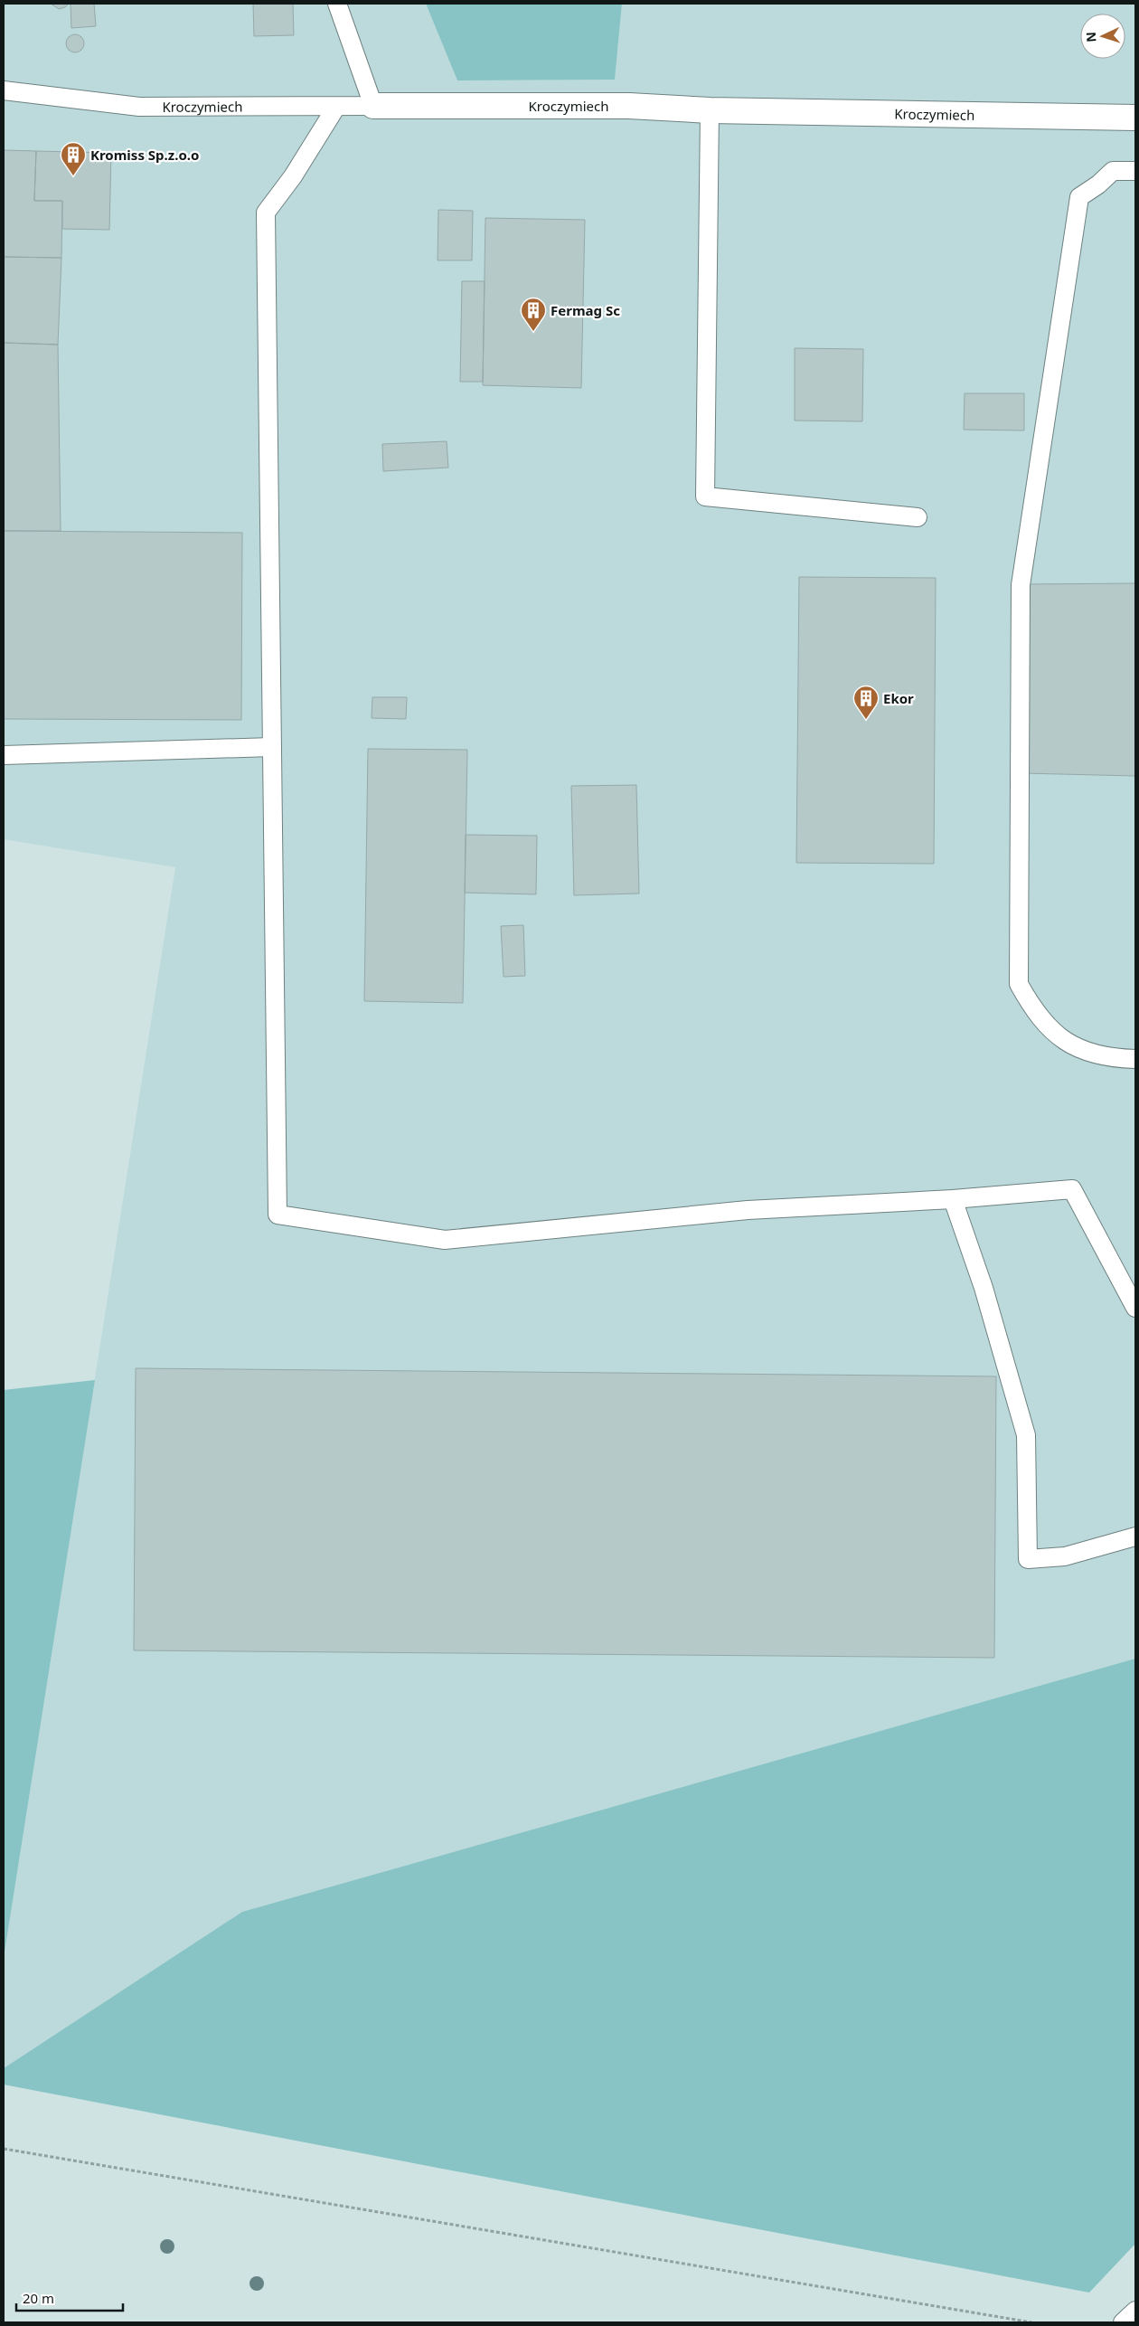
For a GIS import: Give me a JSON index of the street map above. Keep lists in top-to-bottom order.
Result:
{
  "streets": {
    "street": ["Kroczymiech"]
  },
  "places": {
    "building": ["Kromiss Sp.z.o.o", "Fermag Sc", "Ekor"]
  },
  "scale_bar": "20 m",
  "north": "left"
}
